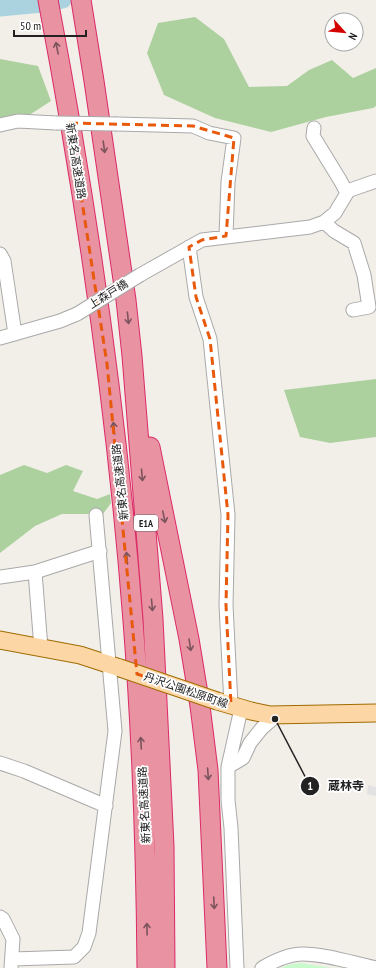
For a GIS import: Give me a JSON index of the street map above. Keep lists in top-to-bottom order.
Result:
{
  "streets": {
    "highway": ["新東名高速道路", "E1A"],
    "main road": ["丹沢公園松原町線"],
    "street": ["上森戸橋"]
  },
  "places": ["蔵林寺"],
  "scale_bar": "50 m",
  "north": "bottom right"
}
